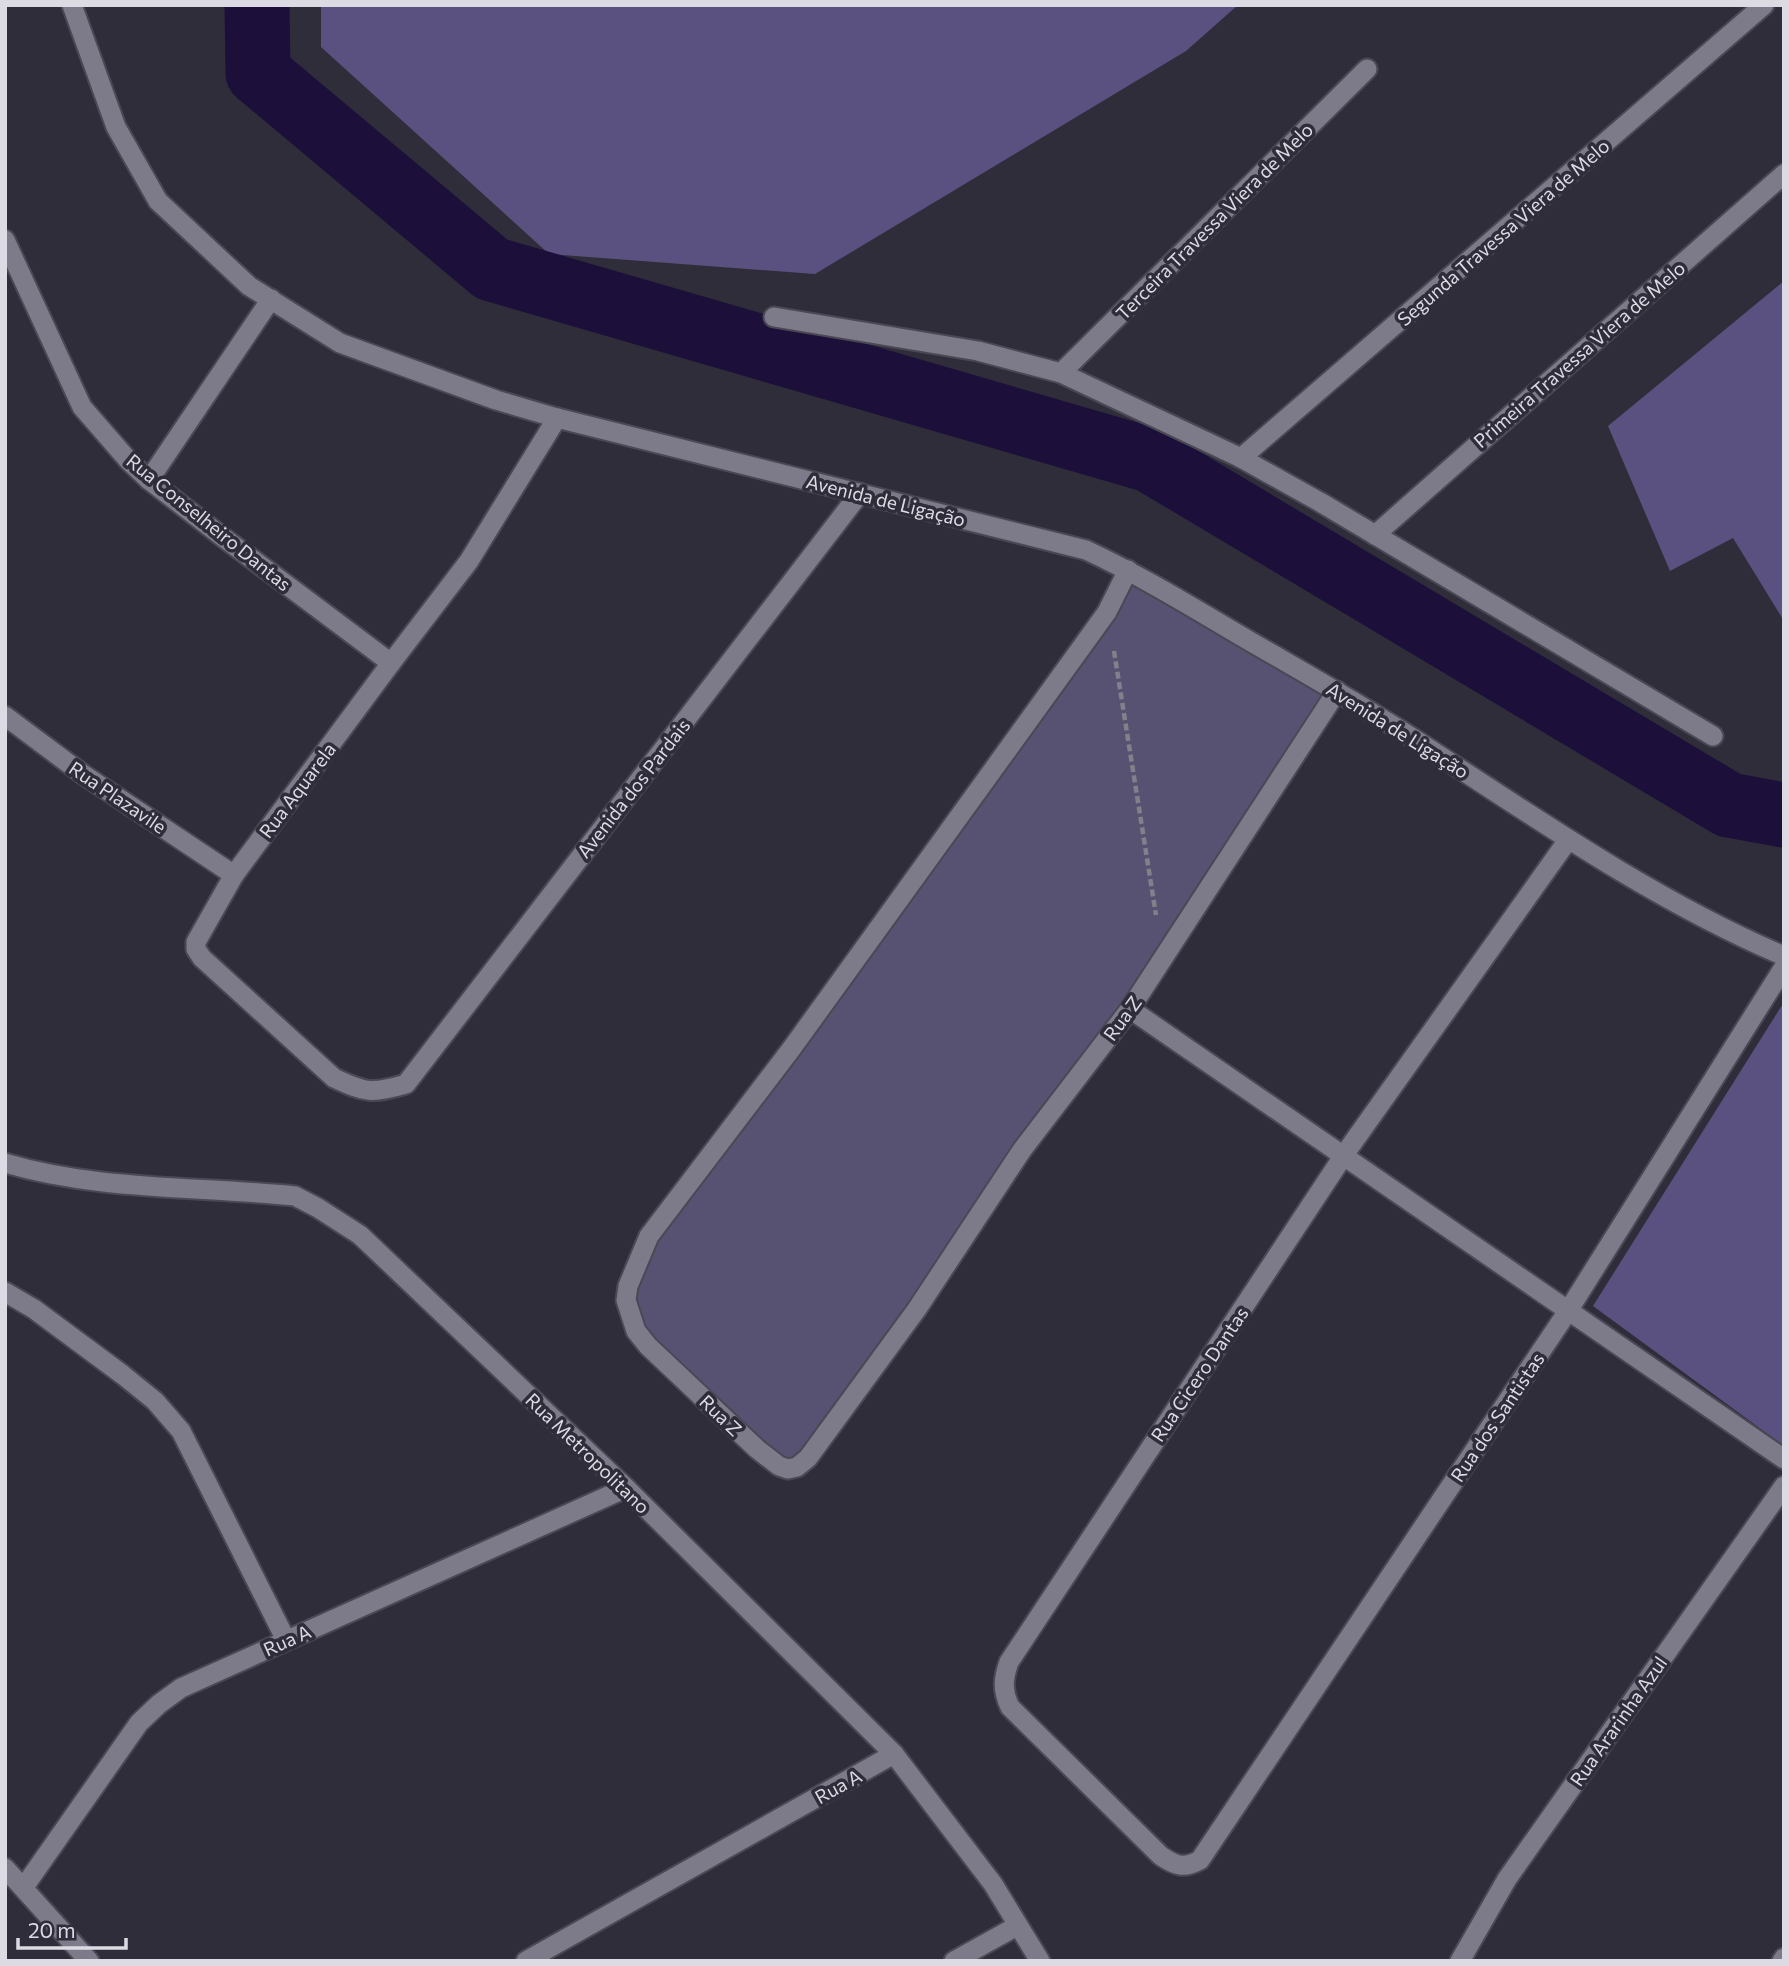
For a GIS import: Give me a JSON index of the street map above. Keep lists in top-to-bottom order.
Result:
{
  "streets": {
    "street": [
      "Terceira Travessa Viera de Melo",
      "Segunda Travessa Viera de Melo",
      "Primeira Travessa Viera de Melo",
      "Avenida de Ligação",
      "Rua Conselheiro Dantas",
      "Avenida dos Pardais",
      "Rua Aquarela",
      "Rua Plazavile",
      "Rua Z",
      "Rua Cicero Dantas",
      "Rua dos Santistas",
      "Rua Metropolitano",
      "Rua A",
      "Rua Ararinha Azul"
    ]
  },
  "crossings": [
    ["Avenida de Ligação", "Avenida dos Pardais"],
    ["Avenida de Ligação", "Rua Aquarela"],
    ["Avenida de Ligação", "Rua Z"],
    ["Avenida de Ligação", "Rua Cicero Dantas"],
    ["Rua Conselheiro Dantas", "Rua Aquarela"],
    ["Avenida dos Pardais", "Rua Aquarela"],
    ["Rua Aquarela", "Rua Plazavile"],
    ["Rua Cicero Dantas", "Rua dos Santistas"],
    ["Rua Metropolitano", "Rua A"]
  ],
  "scale_bar": "20 m"
}
